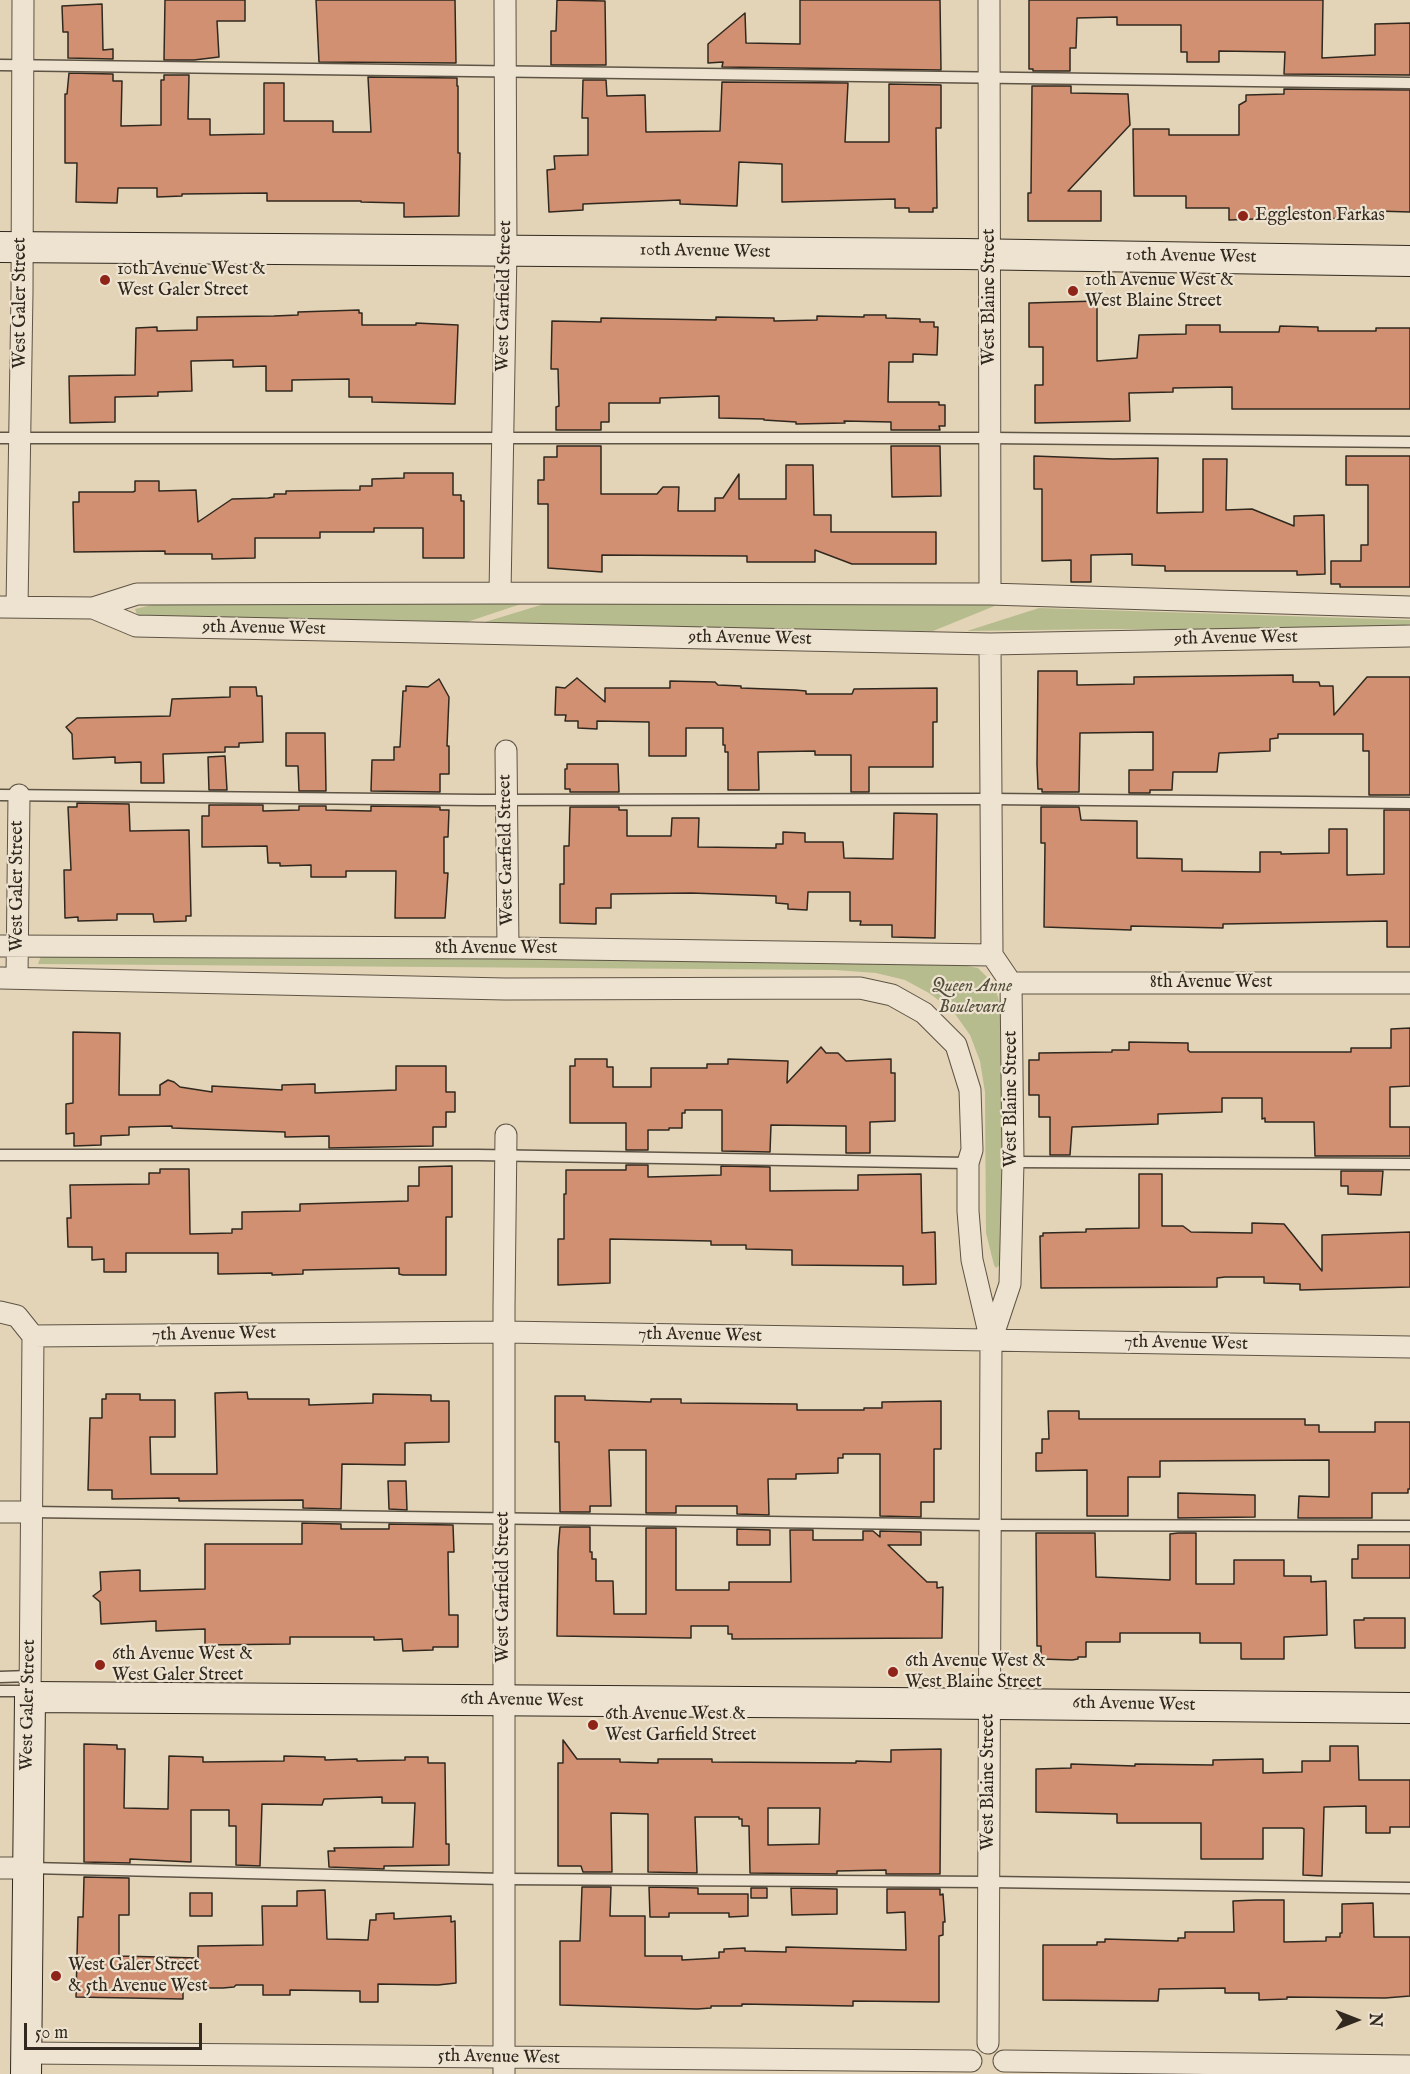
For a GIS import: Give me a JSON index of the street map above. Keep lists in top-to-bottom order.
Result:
{
  "streets": {
    "street": [
      "10th Avenue West",
      "West Garfield Street",
      "West Blaine Street",
      "West Galer Street",
      "9th Avenue West",
      "8th Avenue West",
      "7th Avenue West",
      "6th Avenue West",
      "5th Avenue West"
    ]
  },
  "crossings": [
    ["10th Avenue West", "West Garfield Street"],
    ["10th Avenue West", "West Blaine Street"],
    ["10th Avenue West", "West Galer Street"],
    ["West Garfield Street", "9th Avenue West"],
    ["West Garfield Street", "8th Avenue West"],
    ["West Garfield Street", "7th Avenue West"],
    ["West Garfield Street", "6th Avenue West"],
    ["West Garfield Street", "5th Avenue West"],
    ["West Blaine Street", "West Galer Street"],
    ["West Blaine Street", "9th Avenue West"],
    ["West Blaine Street", "8th Avenue West"],
    ["West Blaine Street", "7th Avenue West"],
    ["West Blaine Street", "6th Avenue West"],
    ["West Galer Street", "9th Avenue West"],
    ["West Galer Street", "8th Avenue West"],
    ["West Galer Street", "7th Avenue West"],
    ["West Galer Street", "6th Avenue West"],
    ["West Galer Street", "5th Avenue West"]
  ],
  "parks": ["Queen Anne Boulevard"],
  "places": [
    "Eggleston Farkas",
    "10th Avenue West & West Galer Street",
    "10th Avenue West & West Blaine Street",
    "6th Avenue West & West Galer Street",
    "6th Avenue West & West Blaine Street",
    "6th Avenue West & West Garfield Street",
    "West Galer Street & 5th Avenue West"
  ],
  "scale_bar": "50 m",
  "north": "right"
}
